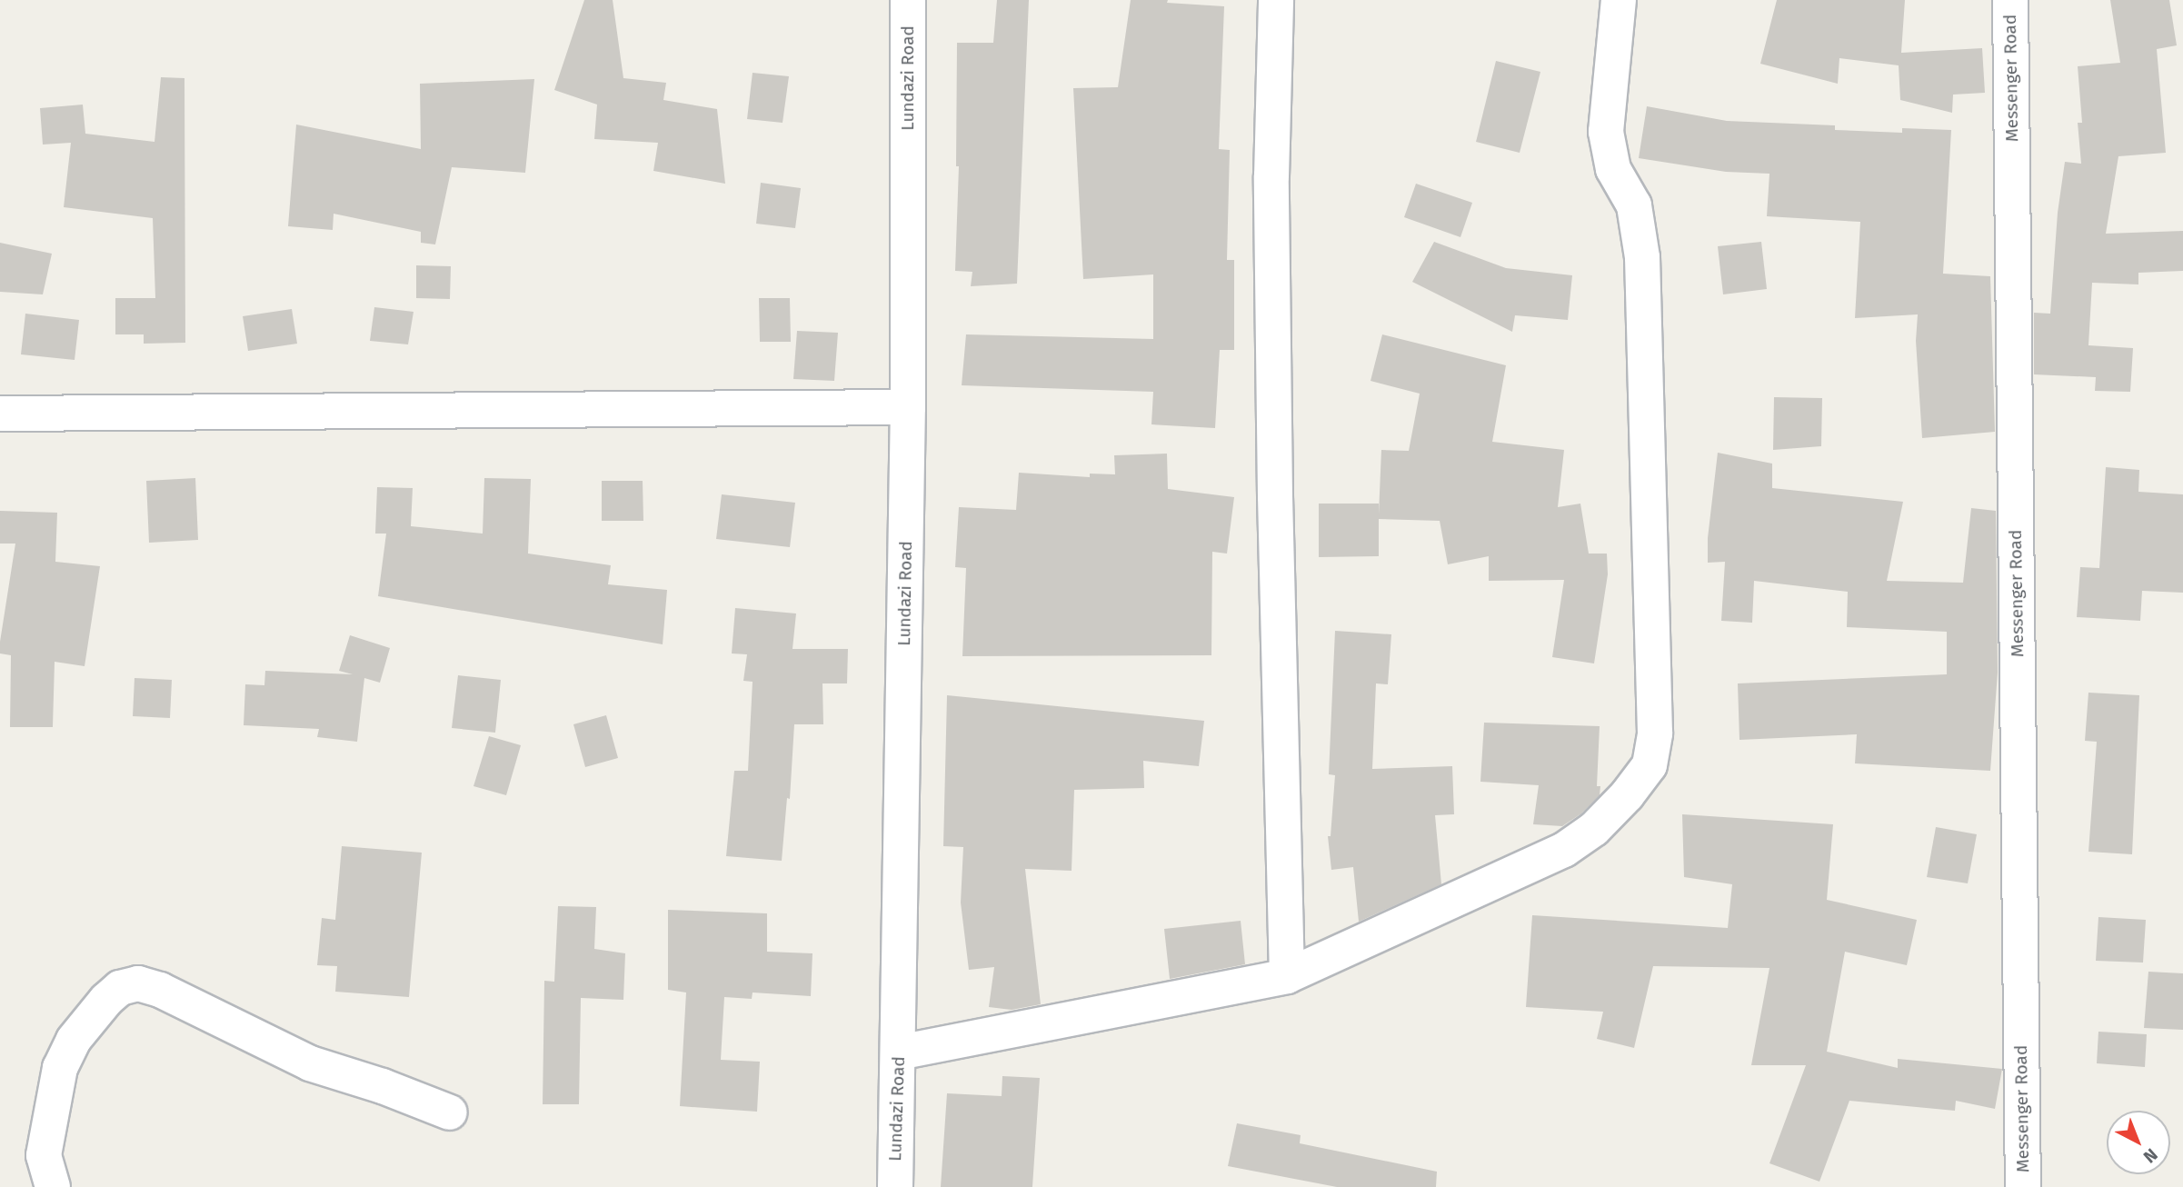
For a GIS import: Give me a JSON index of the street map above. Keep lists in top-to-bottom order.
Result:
{
  "streets": {
    "street": ["Lundazi Road", "Messenger Road"]
  },
  "north": "bottom right"
}
